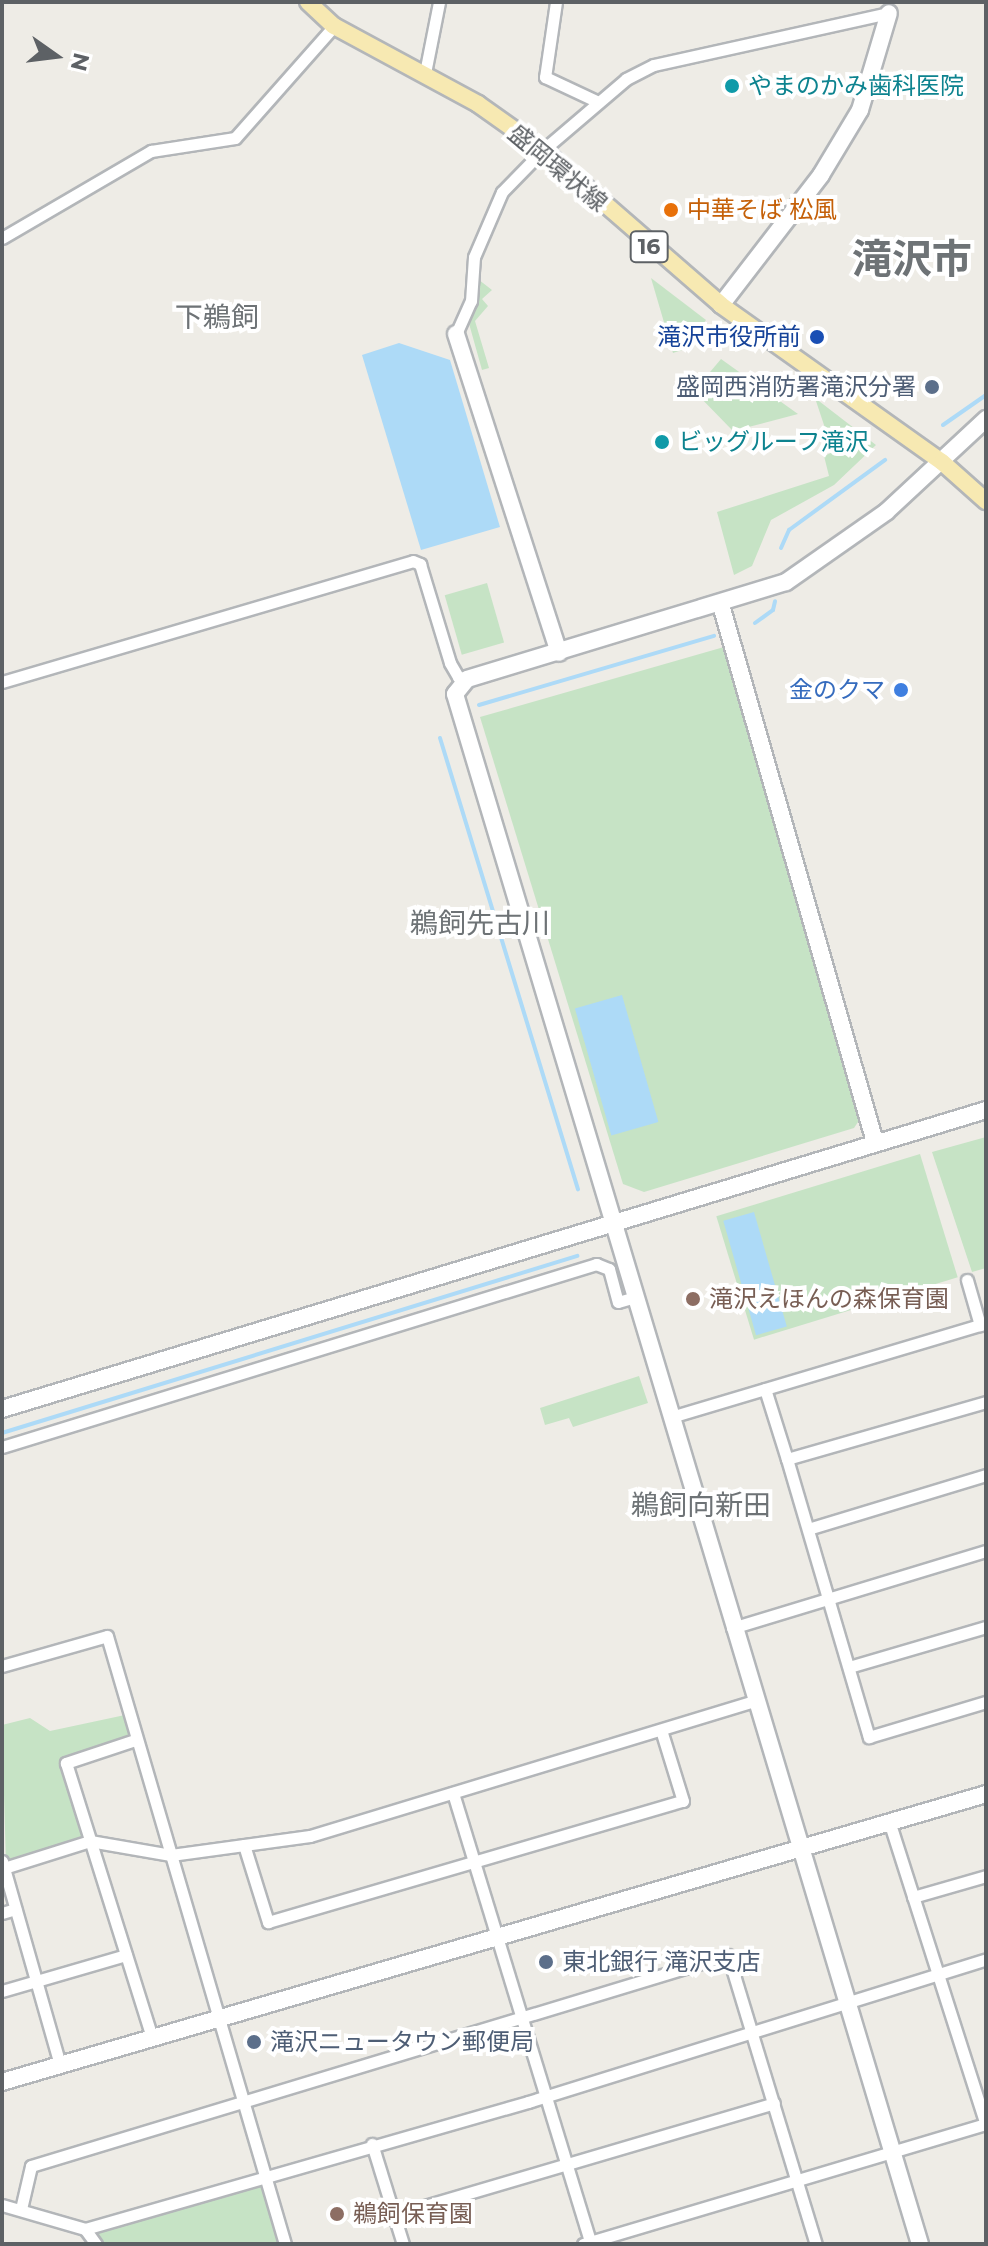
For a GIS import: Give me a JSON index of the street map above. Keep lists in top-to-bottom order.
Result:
{
  "streets": {
    "main road": ["盛岡環状線", "16"]
  },
  "districts": [
    "滝沢市",
    "下鵜飼",
    "鵜飼先古川",
    "鵜飼向新田"
  ],
  "places": [
    "やまのかみ歯科医院",
    "中華そば 松風",
    "滝沢市役所前",
    "盛岡西消防署滝沢分署",
    "ビッグルーフ滝沢",
    "金のクマ",
    "滝沢えほんの森保育園",
    "東北銀行 滝沢支店",
    "滝沢ニュータウン郵便局",
    "鵜飼保育園"
  ],
  "north": "right"
}
